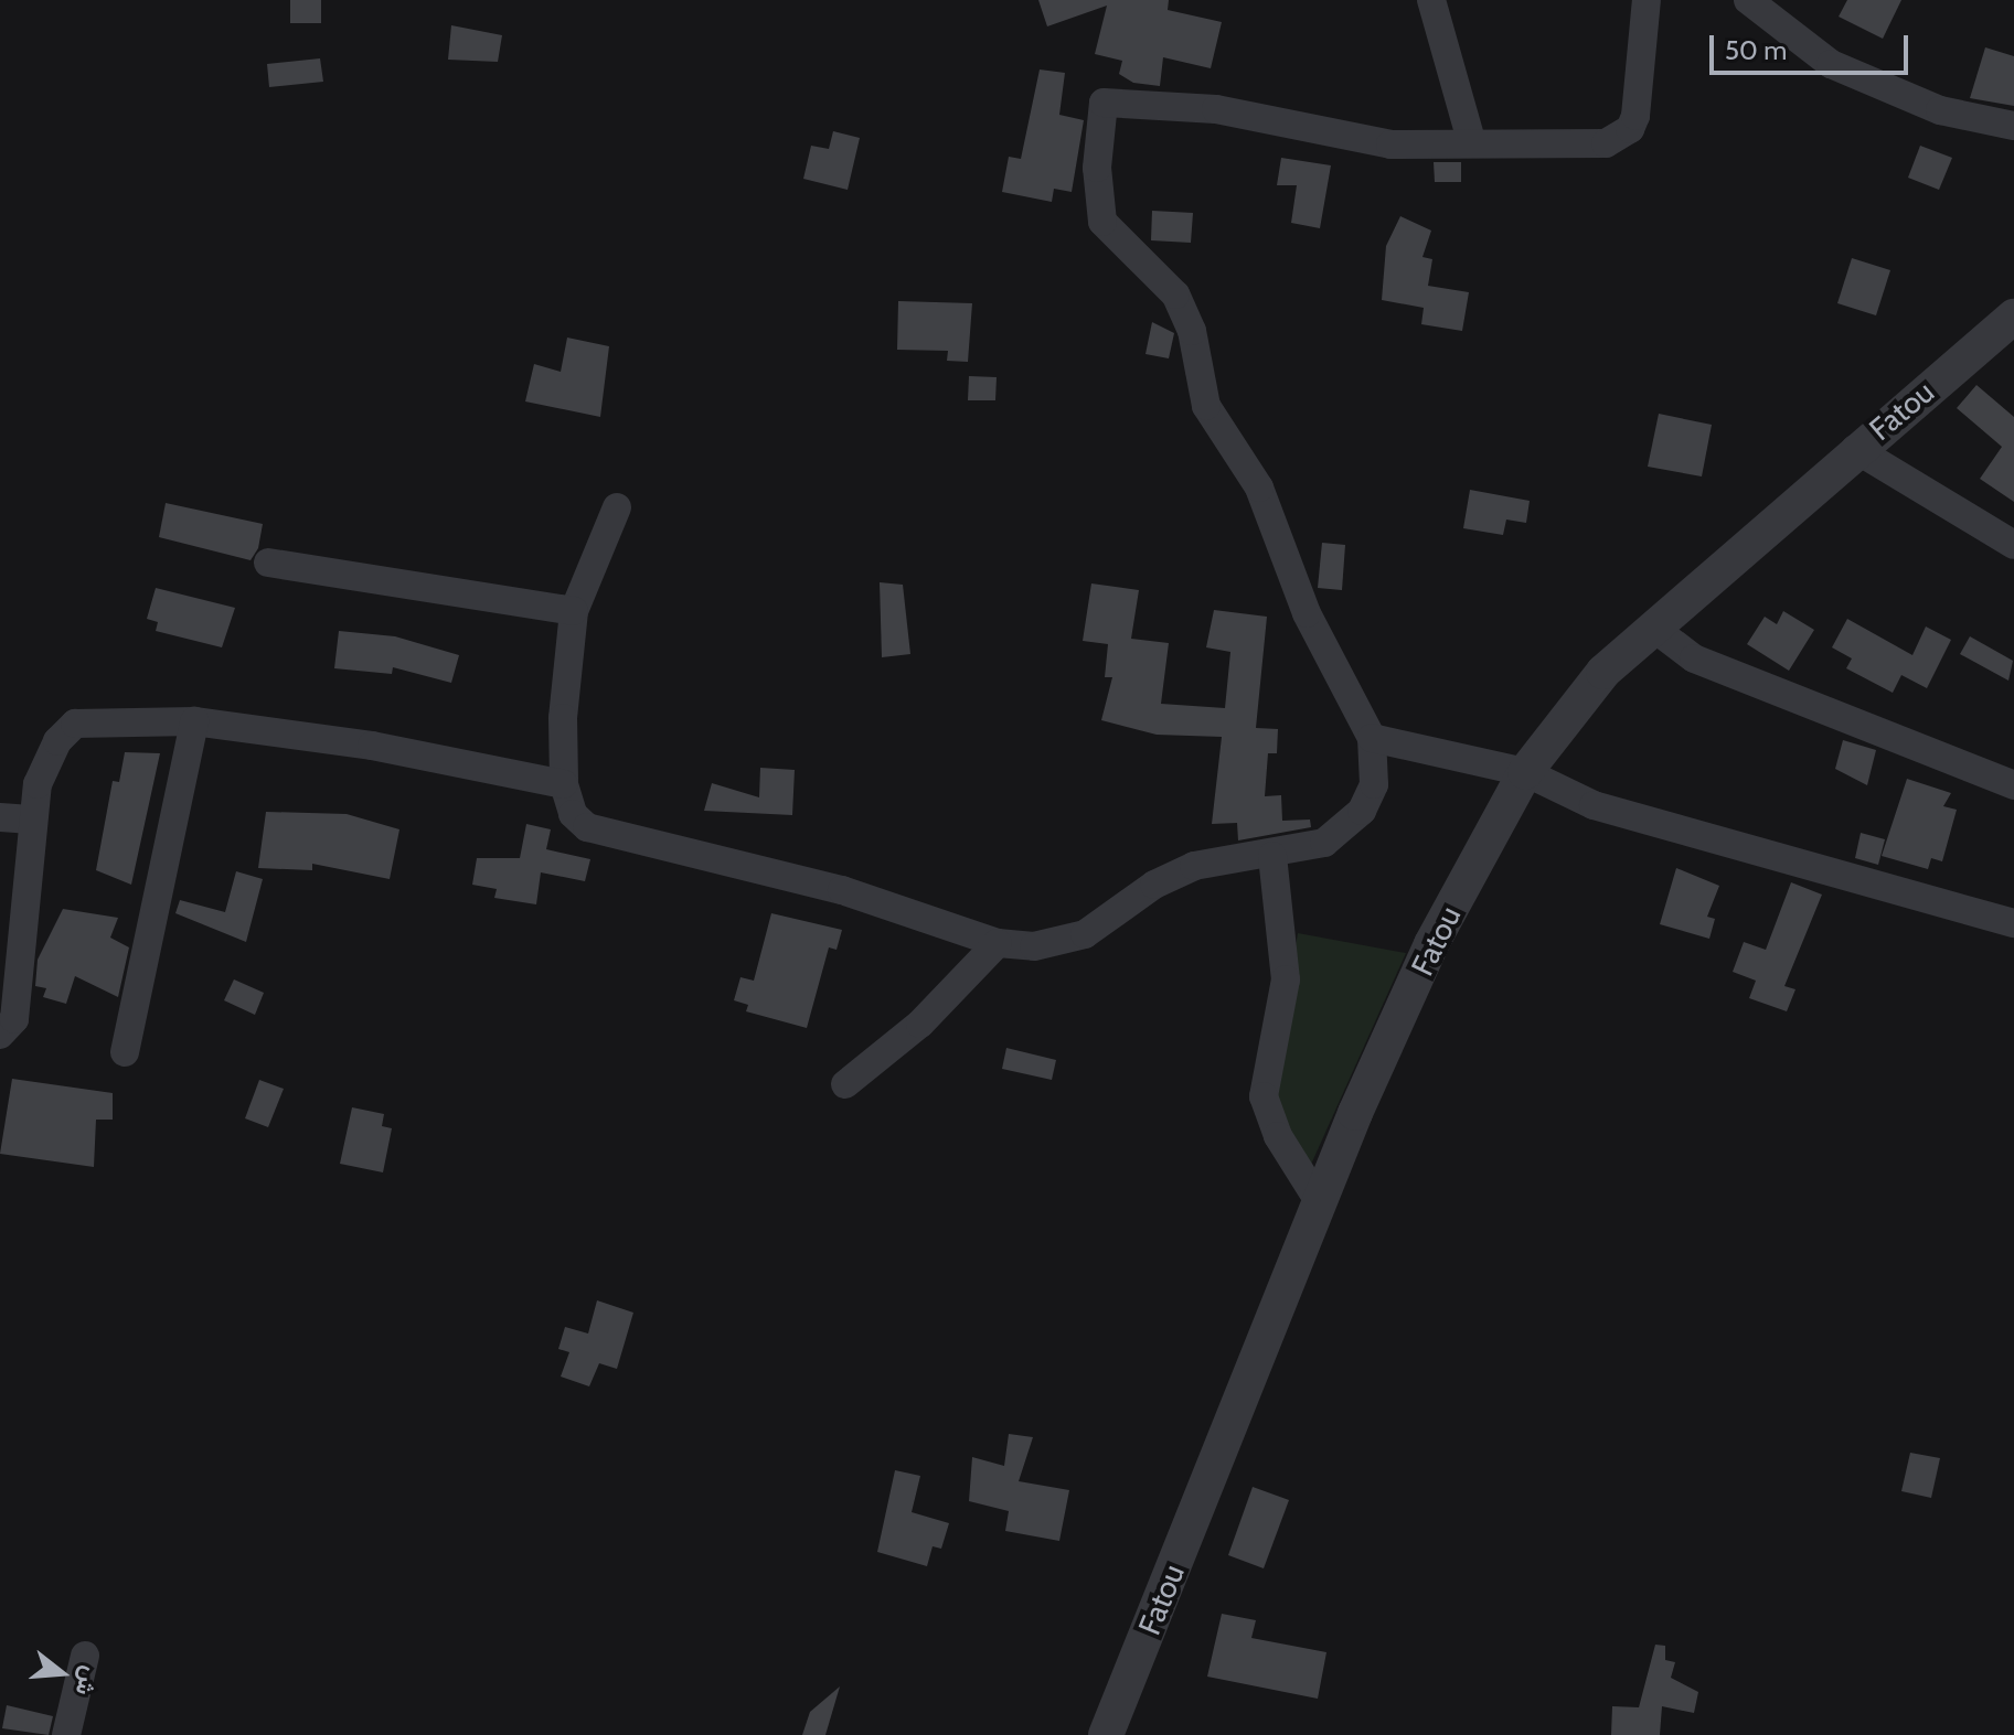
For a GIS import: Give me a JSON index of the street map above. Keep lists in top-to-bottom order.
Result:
{
  "streets": {
    "street": ["Fatou"]
  },
  "scale_bar": "50 m",
  "north": "right"
}
